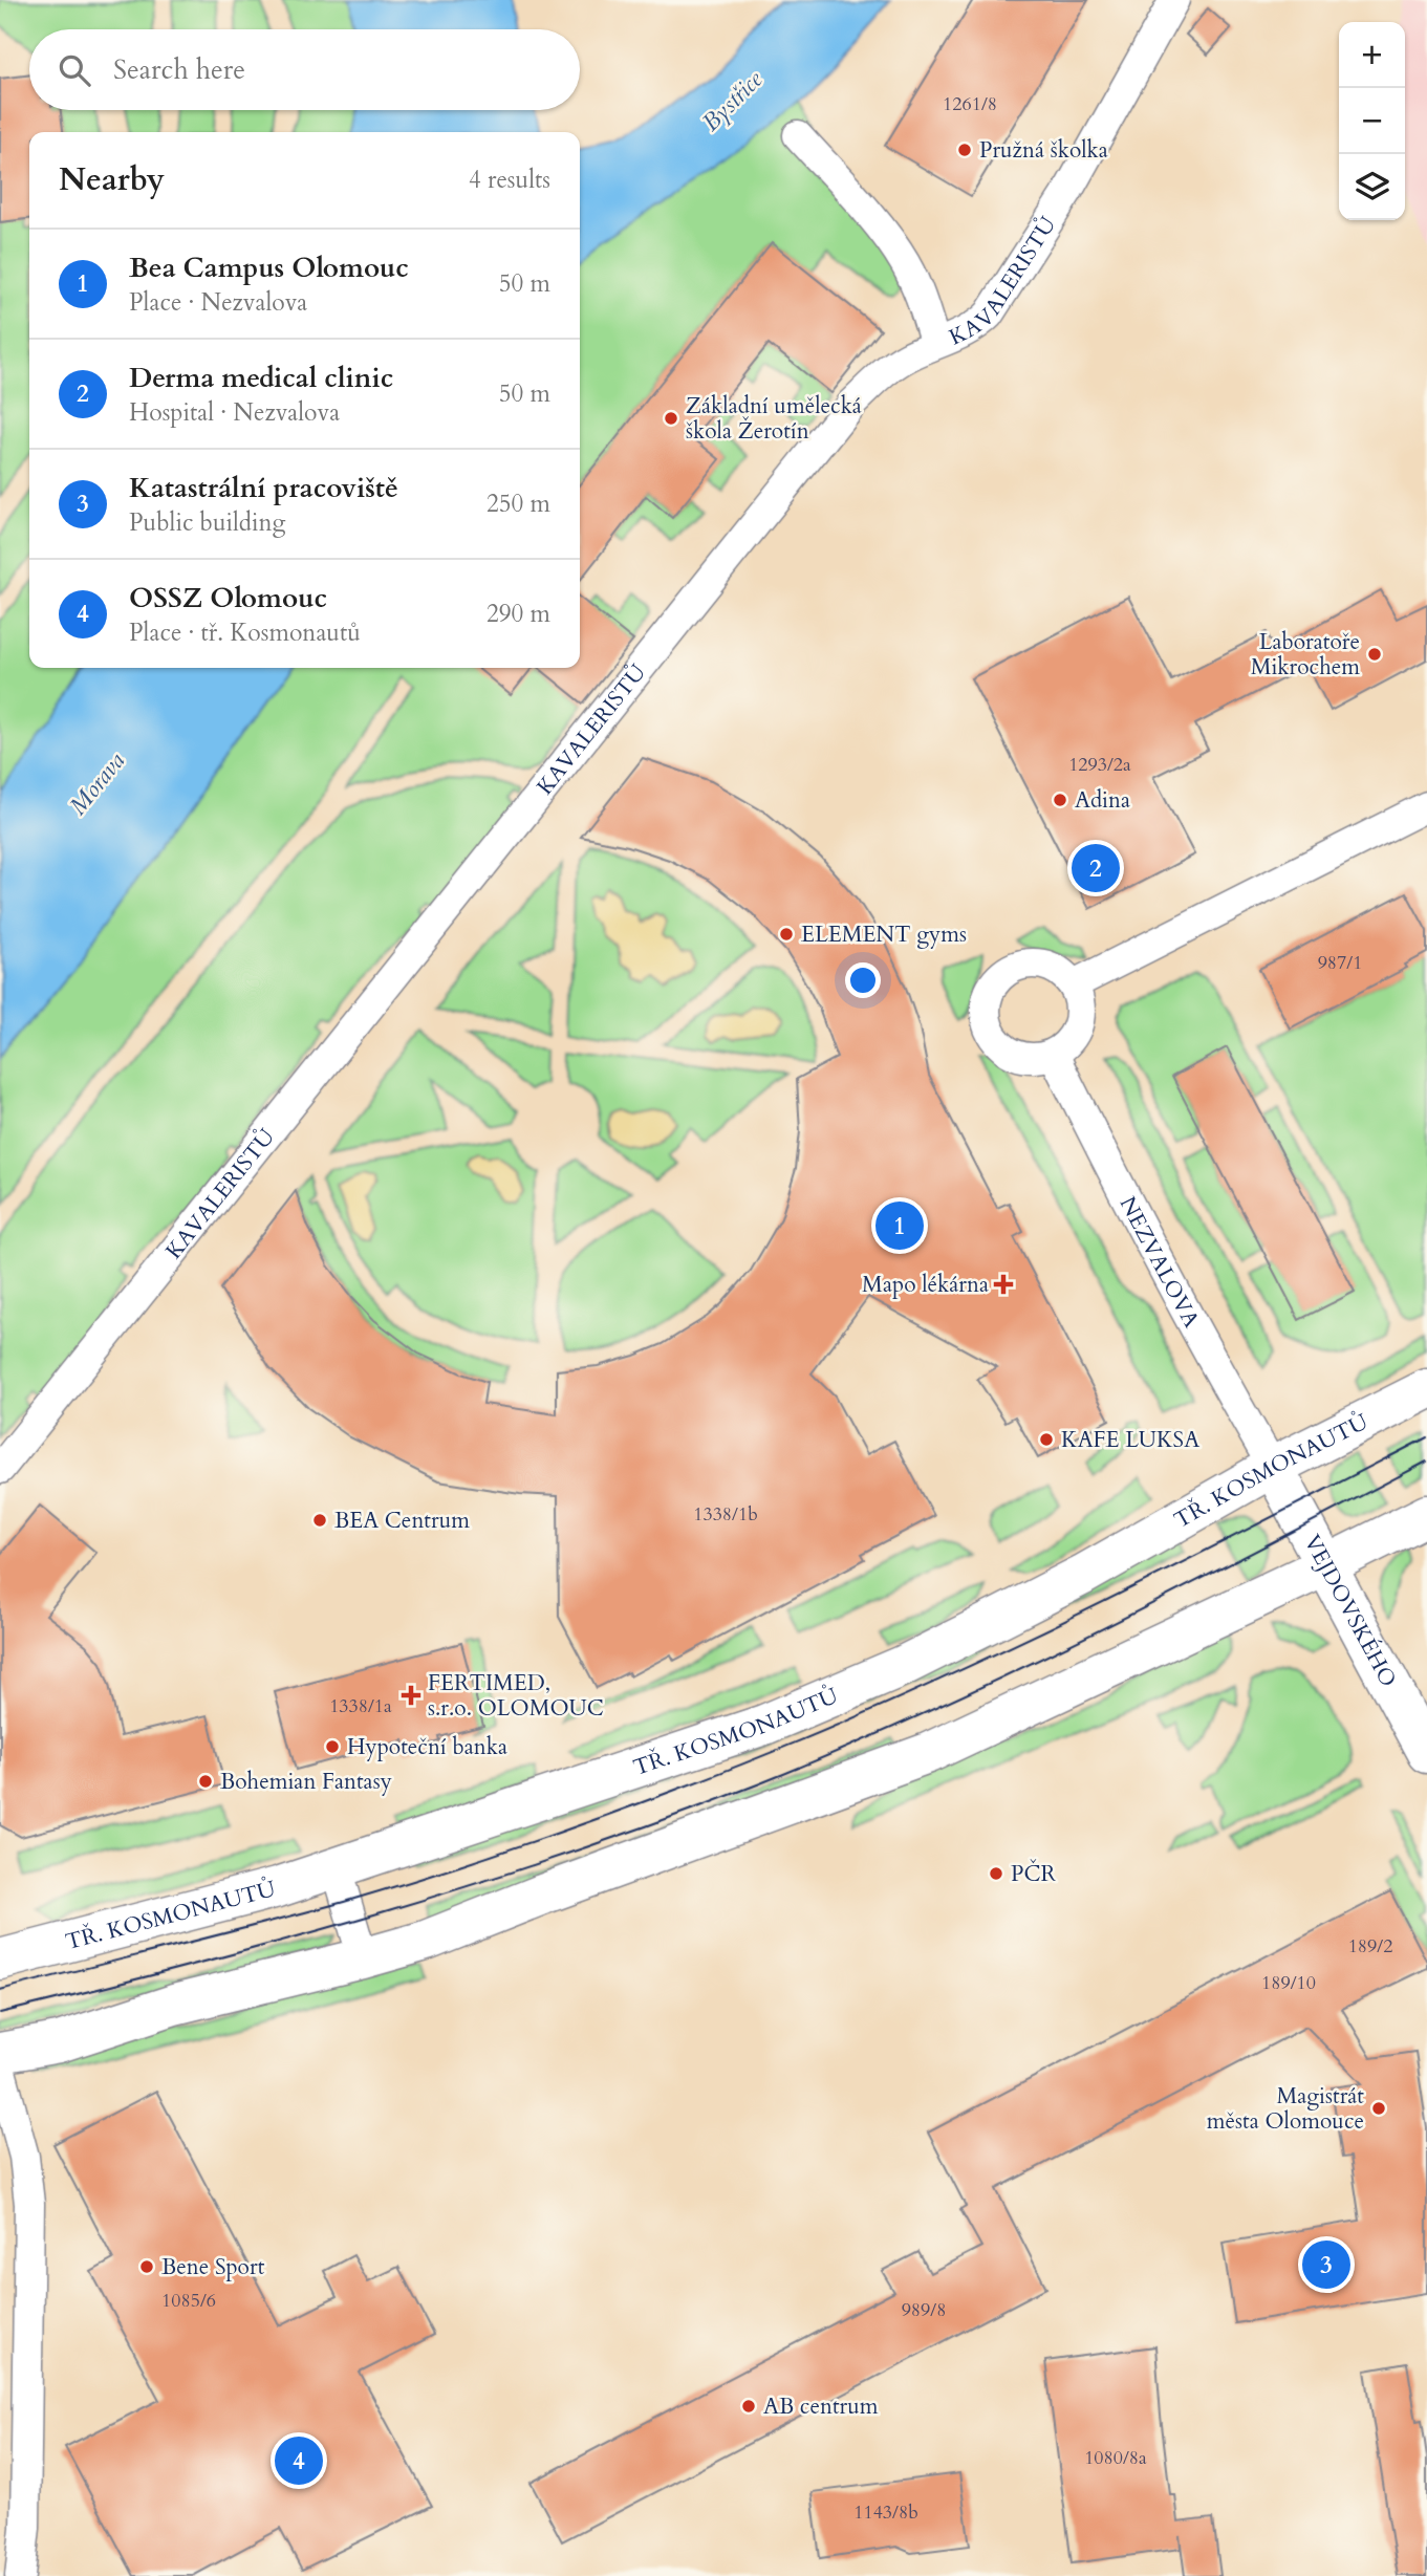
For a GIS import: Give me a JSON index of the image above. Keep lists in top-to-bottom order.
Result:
{
  "streets": {
    "street": [
      "KAVALERISTŮ",
      "NEZVALOVA",
      "TŘ. KOSMONAUTŮ",
      "VEJDOVSKÉHO"
    ]
  },
  "crossings": [
    ["NEZVALOVA", "TŘ. KOSMONAUTŮ"],
    ["NEZVALOVA", "VEJDOVSKÉHO"],
    ["TŘ. KOSMONAUTŮ", "VEJDOVSKÉHO"]
  ],
  "water": ["Bystřice", "Morava"],
  "places": {
    "other": [
      "Pružná školka",
      "Základní umělecká škola Žerotín",
      "Laboratoře Mikrochem",
      "Adina",
      "ELEMENT gyms",
      "KAFE LUKSA",
      "BEA Centrum",
      "Hypoteční banka",
      "Bohemian Fantasy",
      "PČR",
      "Magistrát města Olomouce",
      "Bene Sport",
      "AB centrum"
    ],
    "health": ["Mapo lékárna", "FERTIMED, s.r.o. OLOMOUC"]
  },
  "house_numbers": [
    "1261/8",
    "1293/2a",
    "987/1",
    "1338/1b",
    "1338/1a",
    "189/2",
    "189/10",
    "1085/6",
    "989/8",
    "1080/8a",
    "1143/8b"
  ],
  "page": {
    "map_buttons": ["+", "−"],
    "search": "Search here",
    "heading": ["Nearby", "4 results"],
    "list": [
      {
        "mark": "1",
        "name": "Bea Campus Olomouc",
        "note": "Place · Nezvalova",
        "value": "50 m"
      },
      {
        "mark": "2",
        "name": "Derma medical clinic",
        "note": "Hospital · Nezvalova",
        "value": "50 m"
      },
      {
        "mark": "3",
        "name": "Katastrální pracoviště",
        "note": "Public building",
        "value": "250 m"
      },
      {
        "mark": "4",
        "name": "OSSZ Olomouc",
        "note": "Place · tř. Kosmonautů",
        "value": "290 m"
      }
    ],
    "pins": [
      "2",
      "1",
      "3",
      "4"
    ]
  }
}
